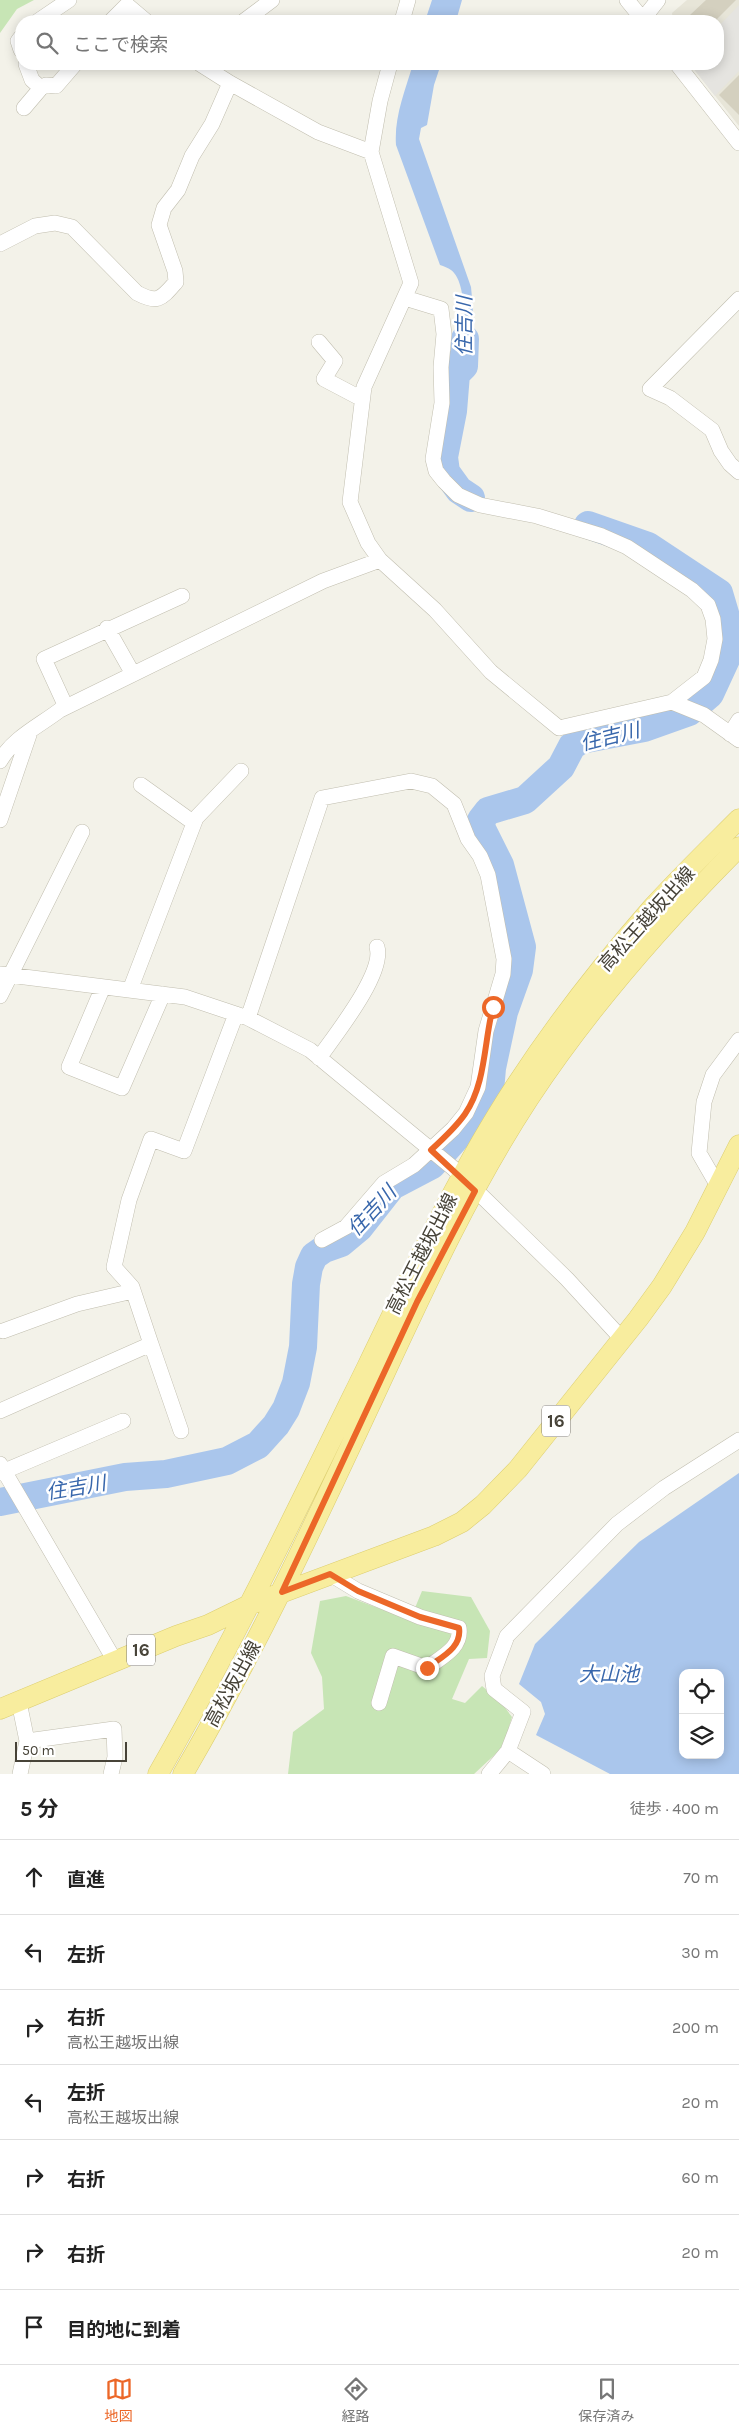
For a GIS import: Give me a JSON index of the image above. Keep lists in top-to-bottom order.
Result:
{
  "streets": {
    "main road": ["高松王越坂出線", "16", "高松坂出線"]
  },
  "crossings": [
    ["高松王越坂出線", "16"],
    ["高松王越坂出線", "高松坂出線"],
    ["16", "高松坂出線"]
  ],
  "water": ["住吉川", "大山池"],
  "scale_bar": "50 m",
  "page": {
    "search": "ここで検索",
    "scale": "50 m",
    "heading": ["5 分", "徒歩 · 400 m"],
    "list": [
      ["直進", "70 m"],
      ["左折", "30 m"],
      ["右折", "高松王越坂出線", "200 m"],
      ["左折", "高松王越坂出線", "20 m"],
      ["右折", "60 m"],
      ["右折", "20 m"],
      "目的地に到着"
    ],
    "nav": ["地図", "経路", "保存済み"]
  }
}
